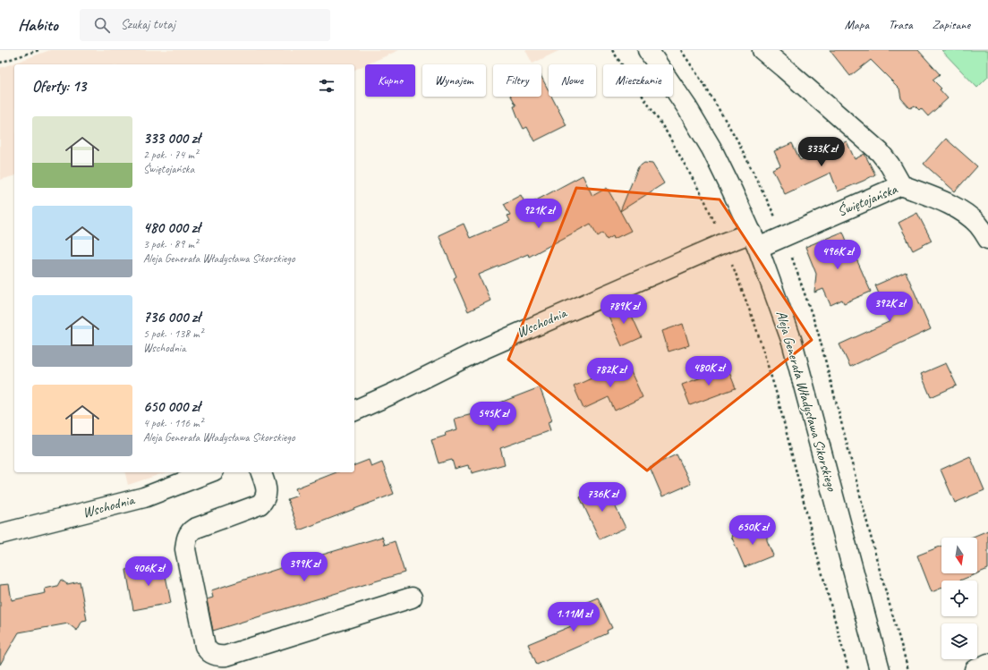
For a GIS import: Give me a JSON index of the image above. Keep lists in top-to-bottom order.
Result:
{
  "streets": {
    "street": ["Świętojańska", "Wschodnia", "Aleja Generała Władysława Sikorskiego"]
  },
  "crossings": [
    ["Świętojańska", "Wschodnia"],
    ["Świętojańska", "Aleja Generała Władysława Sikorskiego"],
    ["Wschodnia", "Aleja Generała Władysława Sikorskiego"]
  ],
  "north": "bottom",
  "page": {
    "header": "Habito",
    "search": "Szukaj tutaj",
    "nav": ["Mapa", "Trasa", "Zapisane"],
    "chip": [
      "Kupno",
      "Wynajem",
      "Filtry",
      "Nowe",
      "Mieszkanie"
    ],
    "heading": "Oferty: 13",
    "list": [
      {
        "name": "333 000 zł",
        "note": "2 pok. · 74 m² · Świętojańska"
      },
      {
        "name": "480 000 zł",
        "note": "3 pok. · 89 m² · Aleja Generała Władysława Sikorskiego"
      },
      {
        "name": "736 000 zł",
        "note": "5 pok. · 138 m² · Wschodnia"
      },
      {
        "name": "650 000 zł",
        "note": "4 pok. · 116 m² · Aleja Generała Władysława Sikorskiego"
      }
    ],
    "price": [
      "333K zł",
      "921K zł",
      "496K zł",
      "392K zł",
      "789K zł",
      "480K zł",
      "782K zł",
      "545K zł",
      "736K zł",
      "650K zł",
      "399K zł",
      "406K zł",
      "1.11M zł"
    ]
  }
}
